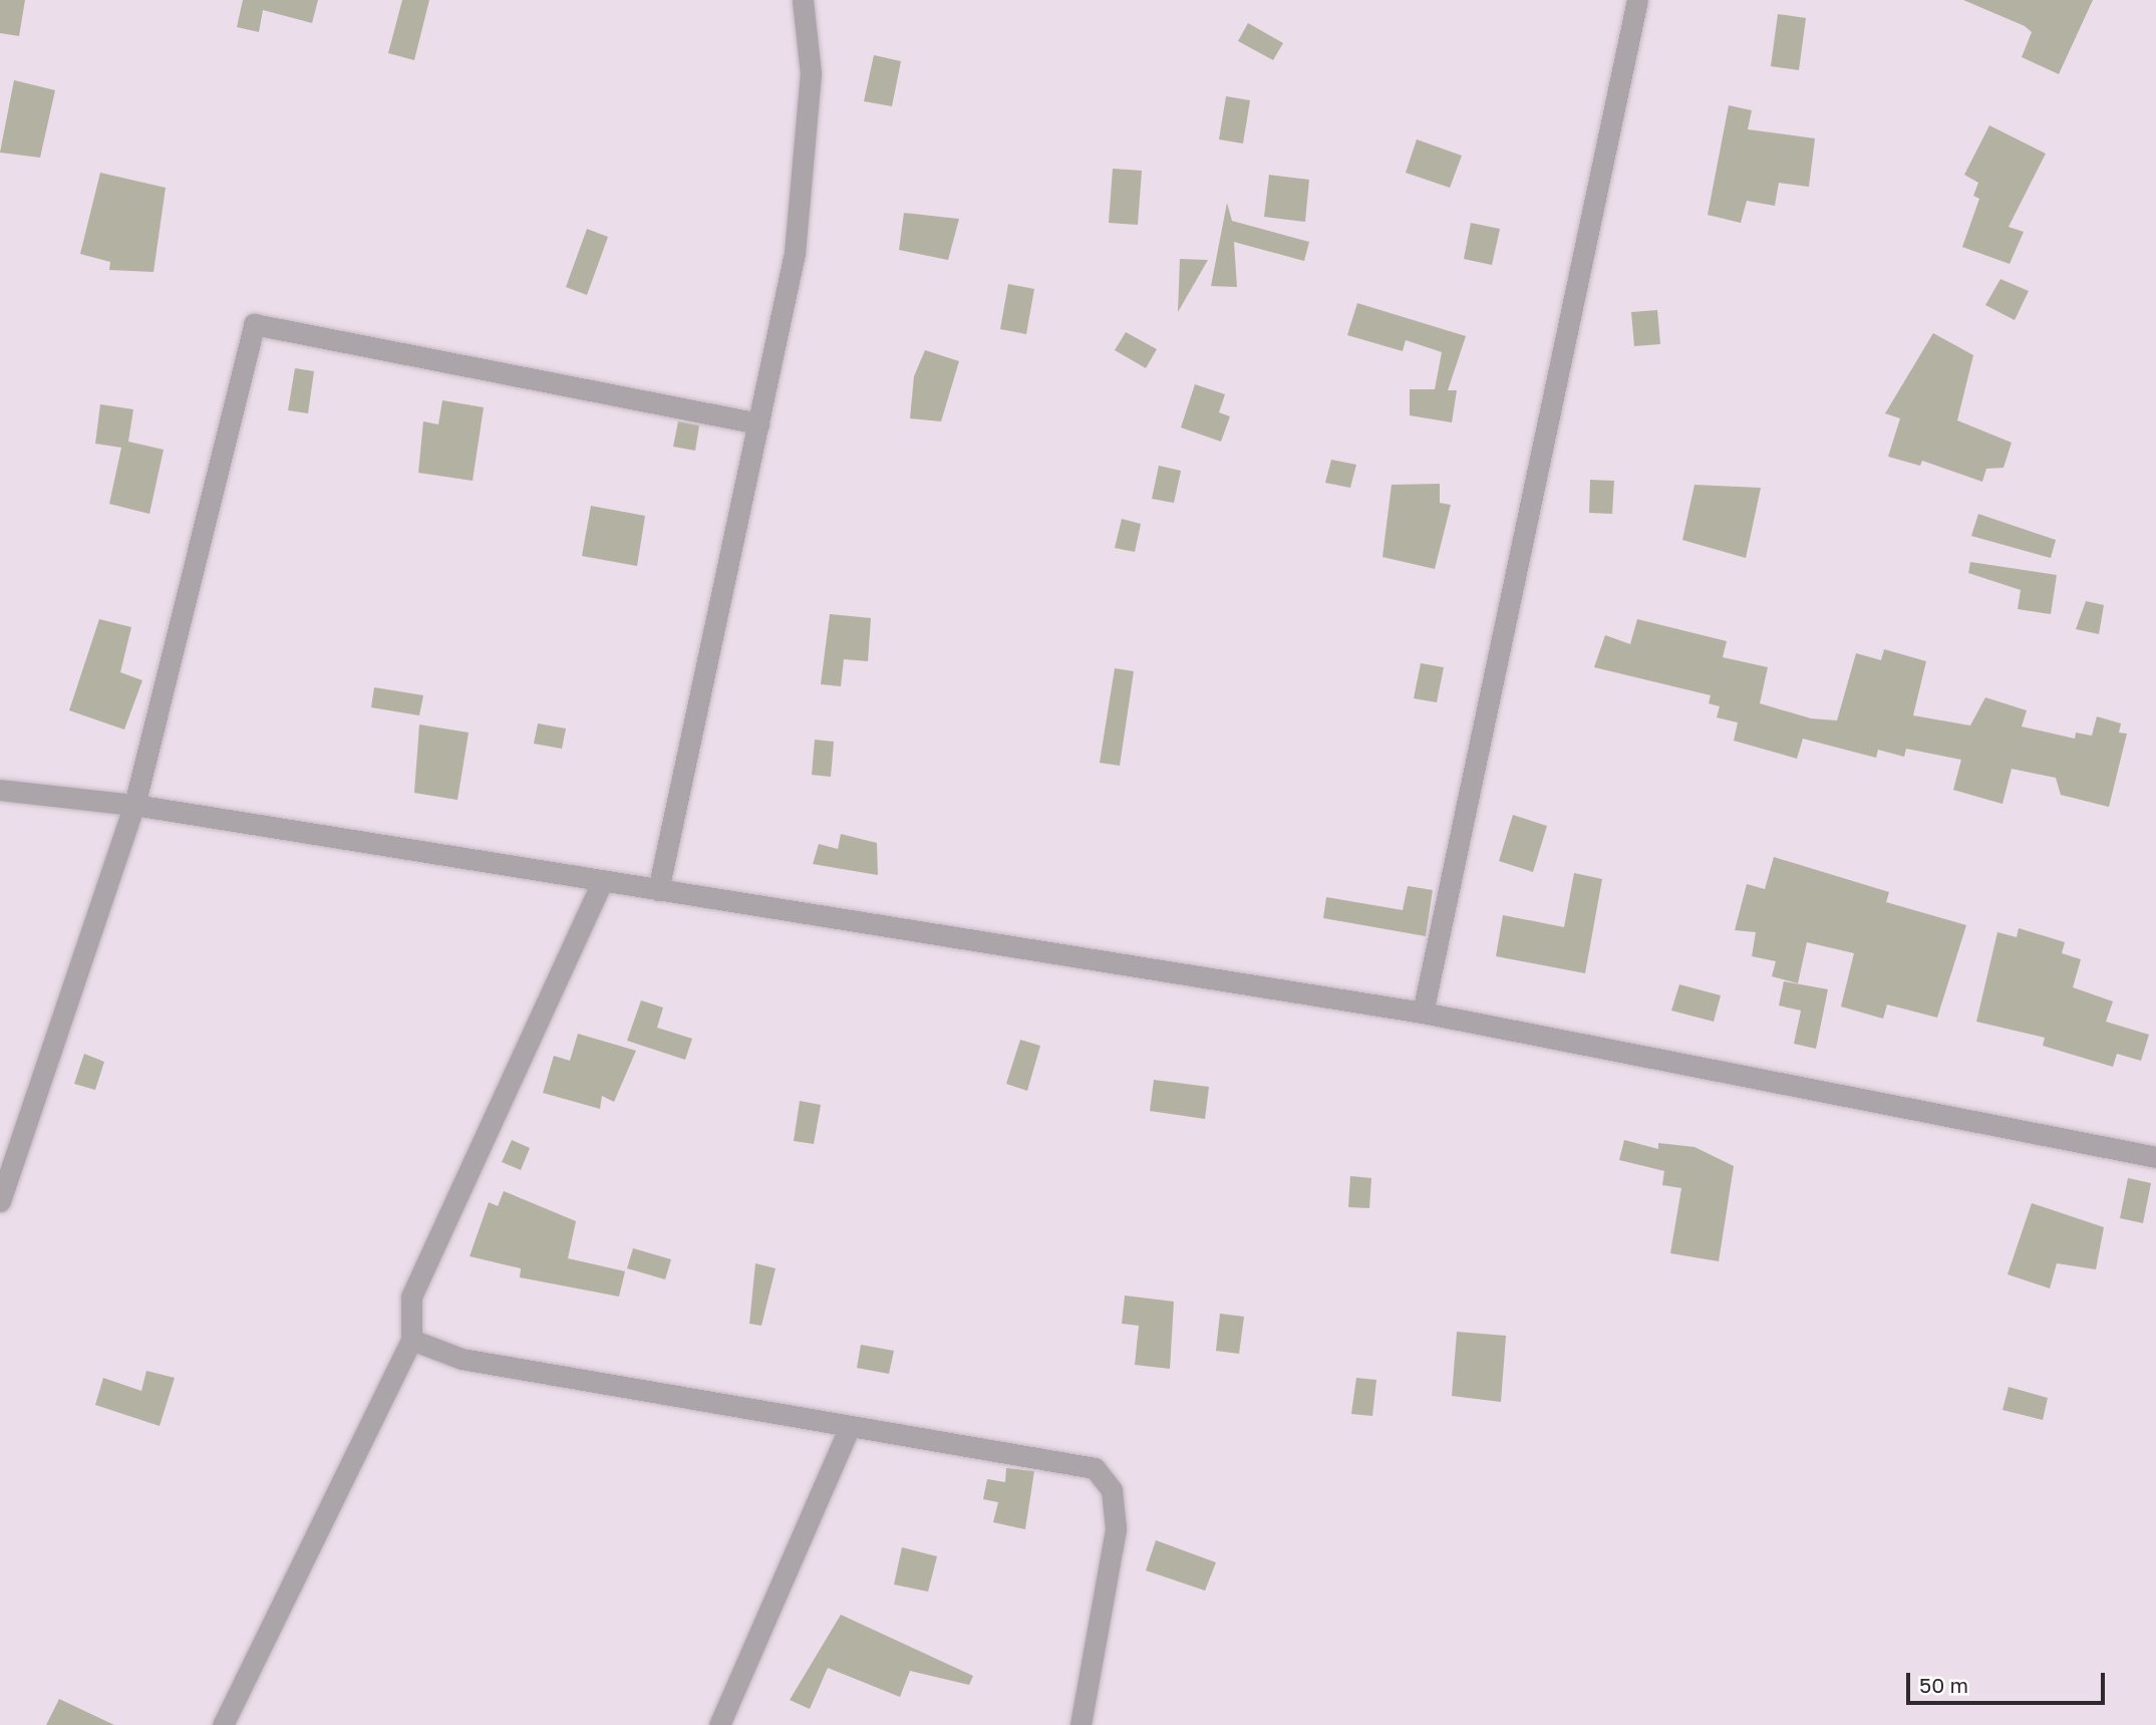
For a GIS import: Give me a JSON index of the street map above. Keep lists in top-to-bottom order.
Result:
{
  "scale_bar": "50 m"
}
